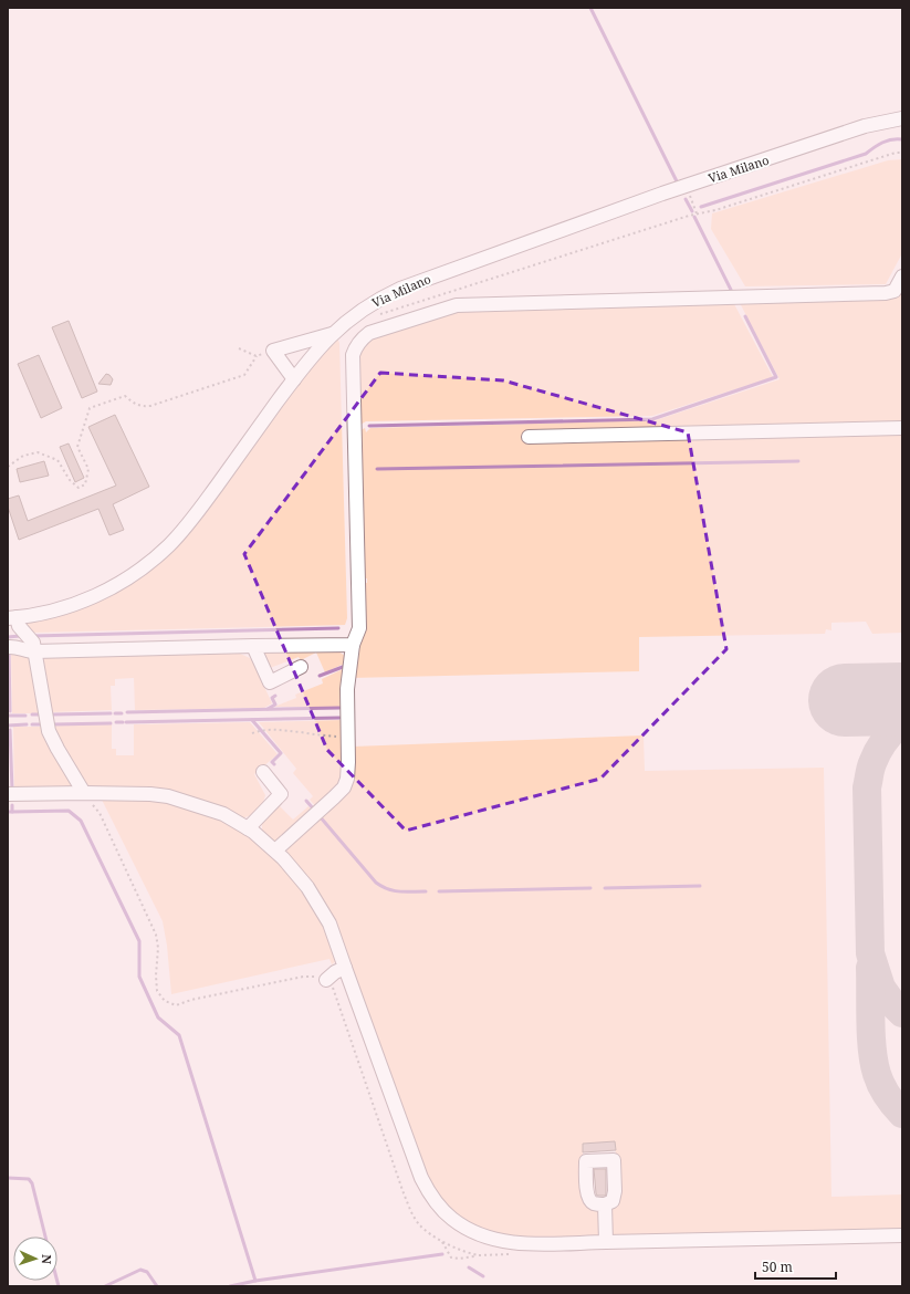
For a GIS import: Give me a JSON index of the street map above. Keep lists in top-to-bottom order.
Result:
{
  "streets": {
    "street": ["Via Milano"]
  },
  "scale_bar": "50 m",
  "north": "right"
}
